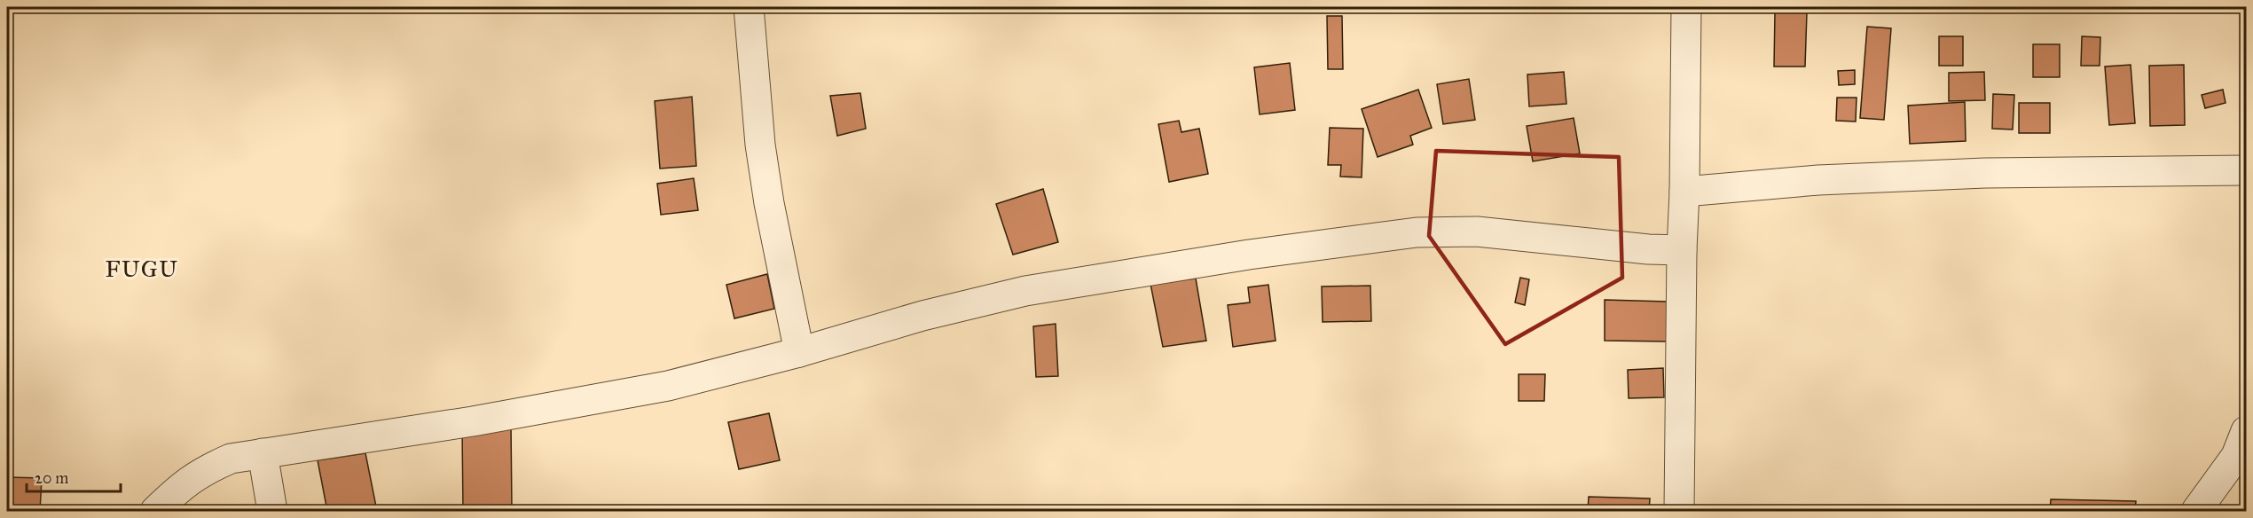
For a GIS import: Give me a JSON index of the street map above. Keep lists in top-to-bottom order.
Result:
{
  "districts": ["FUGU"],
  "scale_bar": "20 m"
}
